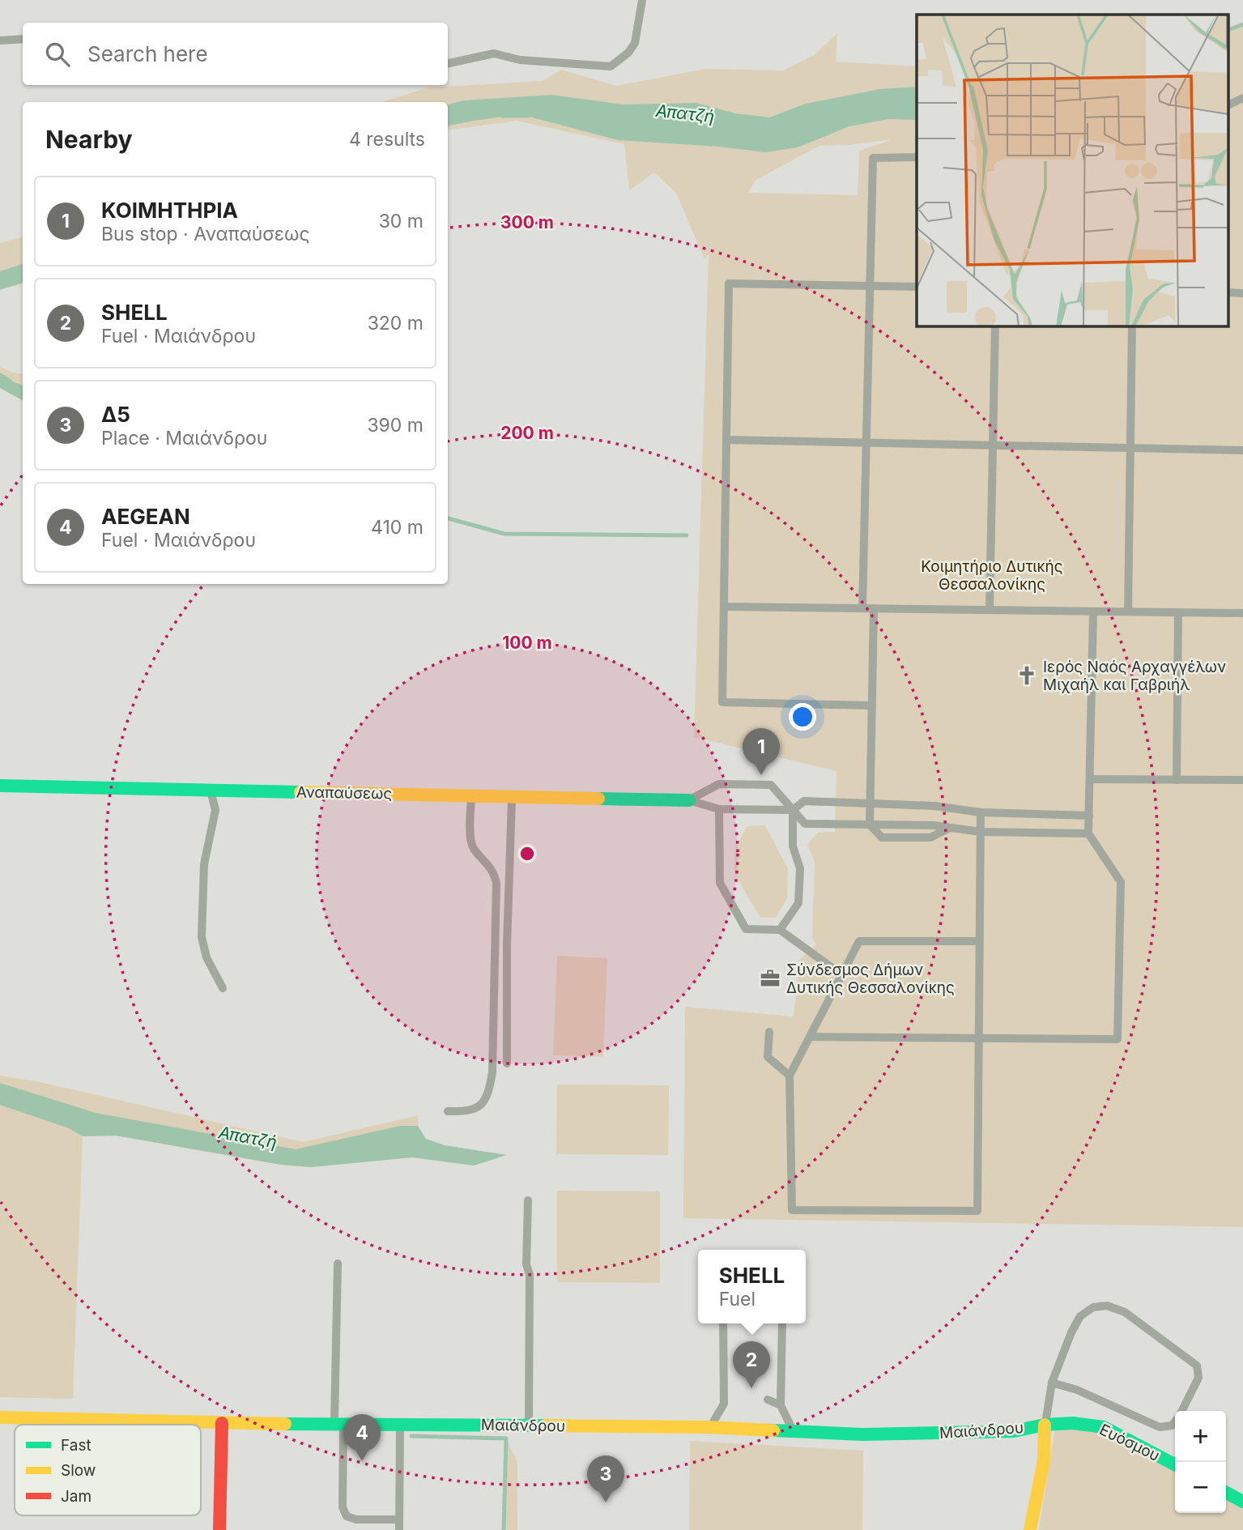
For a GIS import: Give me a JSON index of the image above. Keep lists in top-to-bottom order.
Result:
{
  "streets": {
    "main road": ["Αναπαύσεως", "Μαιάνδρου", "Ευόσμου"]
  },
  "crossings": [
    ["Μαιάνδρου", "Ευόσμου"]
  ],
  "water": ["Απατζή"],
  "parks": ["Κοιμητήριο Δυτικής Θεσσαλονίκης"],
  "places": {
    "church": ["Ιερός Ναός Αρχαγγέλων Μιχαήλ και Γαβριήλ"],
    "office": ["Σύνδεσμος Δήμων Δυτικής Θεσσαλονίκης"]
  },
  "legend": ["Fast", "Slow", "Jam"],
  "page": {
    "search": "Search here",
    "heading": ["Nearby", "4 results"],
    "list": [
      {
        "mark": "1",
        "name": "ΚΟΙΜΗΤΗΡΙΑ",
        "note": "Bus stop · Αναπαύσεως",
        "value": "30 m"
      },
      {
        "mark": "2",
        "name": "SHELL",
        "note": "Fuel · Μαιάνδρου",
        "value": "320 m"
      },
      {
        "mark": "3",
        "name": "Δ5",
        "note": "Place · Μαιάνδρου",
        "value": "390 m"
      },
      {
        "mark": "4",
        "name": "AEGEAN",
        "note": "Fuel · Μαιάνδρου",
        "value": "410 m"
      }
    ],
    "pins": [
      "1",
      "2",
      "4",
      "3"
    ],
    "popup": ["SHELL", "Fuel"],
    "map_buttons": ["+", "−"]
  },
  "rings": ["300 m", "200 m", "100 m"]
}
